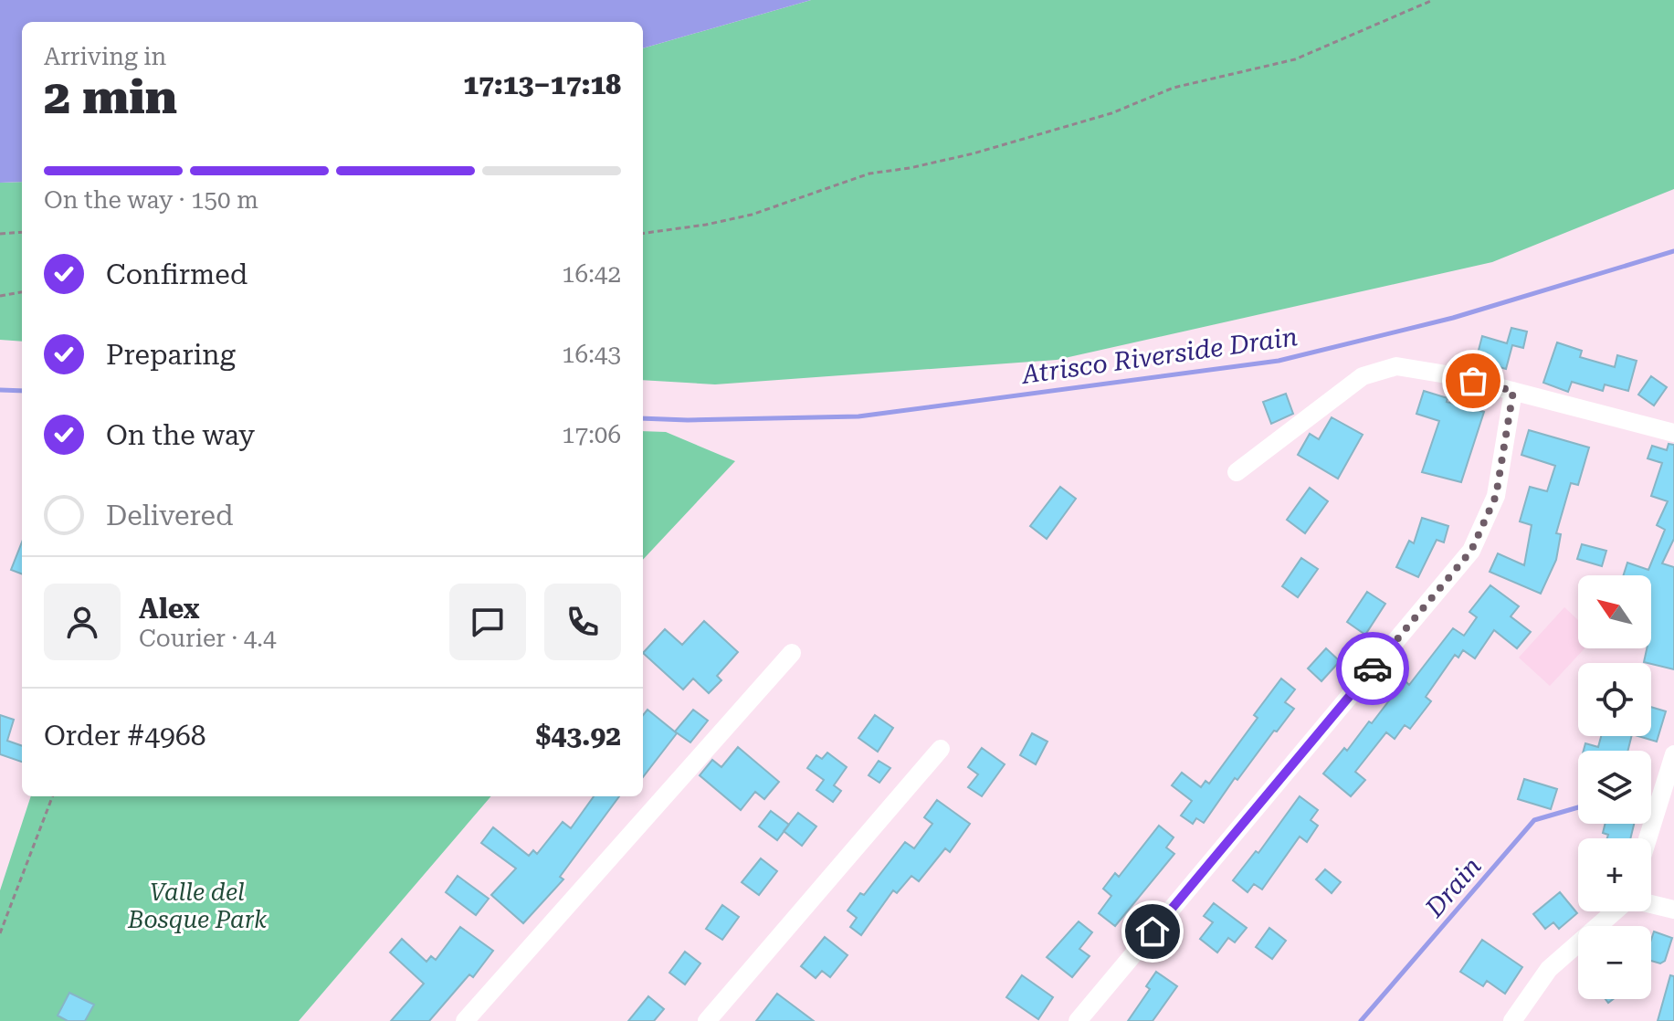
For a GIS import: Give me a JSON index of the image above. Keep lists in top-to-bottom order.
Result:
{
  "water": ["Atrisco Riverside Drain", "Drain"],
  "parks": ["Valle del Bosque Park"],
  "north": "top left",
  "page": {
    "heading": ["2 min", "Arriving in", "17:13–17:18"],
    "panel": [
      "Alex",
      "Courier · 4.4",
      "Order #4968",
      "$43.92"
    ],
    "bar": "On the way · 150 m",
    "list": [
      ["Confirmed", "16:42"],
      ["Preparing", "16:43"],
      ["On the way", "17:06"],
      "Delivered"
    ],
    "map_buttons": ["+", "−"]
  }
}
